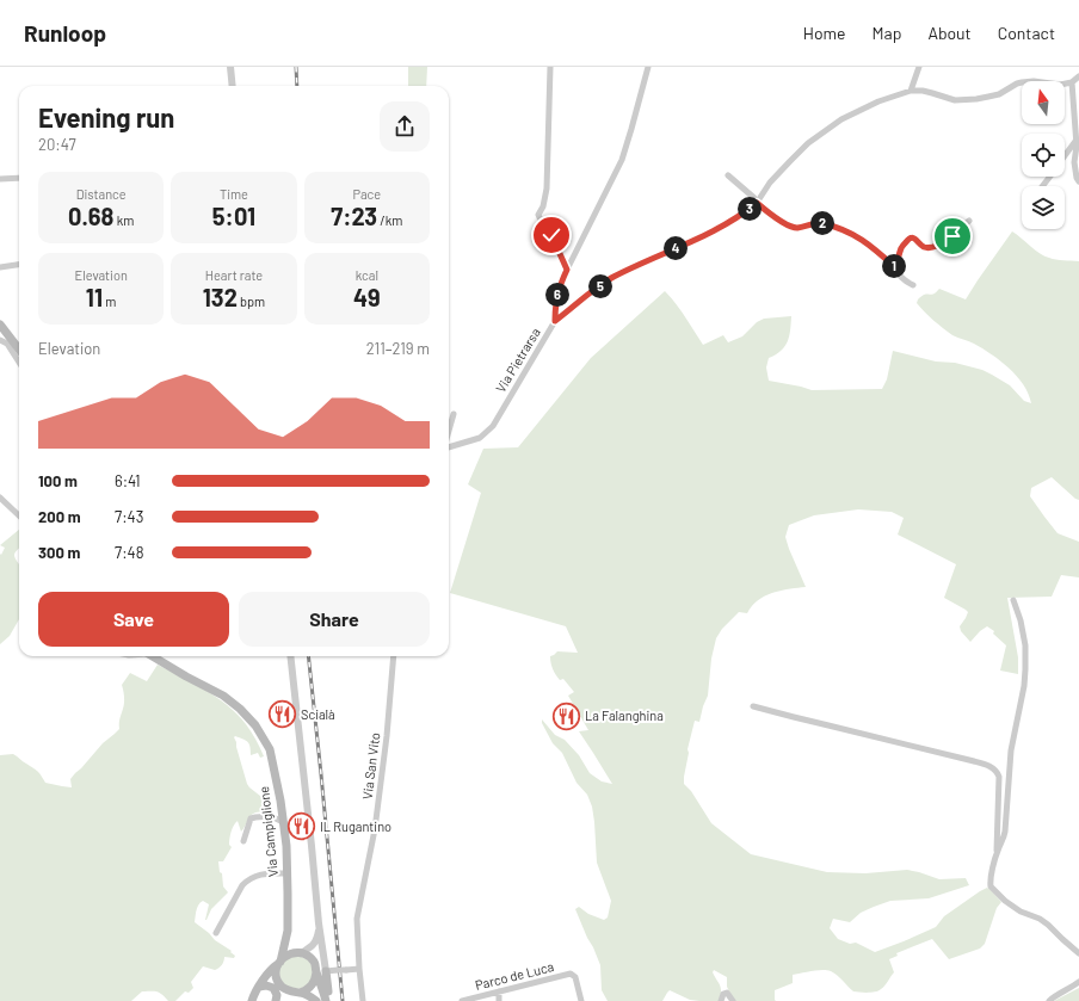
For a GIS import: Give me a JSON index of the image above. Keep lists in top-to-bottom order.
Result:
{
  "streets": {
    "main road": ["Via Campiglione"],
    "street": ["Via Pietrarsa", "Via San Vito", "Parco de Luca"]
  },
  "places": {
    "restaurant": ["Scialà", "La Falanghina", "IL Rugantino"]
  },
  "north": "top",
  "page": {
    "header": "Runloop",
    "nav": [
      "Home",
      "Map",
      "About",
      "Contact"
    ],
    "heading": ["Evening run", "20:47"],
    "stats": [
      ["Distance", "0.68 km"],
      ["Time", "5:01"],
      ["Pace", "7:23 /km"],
      ["Elevation", "11 m"],
      ["Heart rate", "132 bpm"],
      ["kcal", "49"]
    ],
    "pins": [
      "3",
      "2",
      "4",
      "1",
      "5",
      "6"
    ],
    "chart": ["Elevation", "211–219 m"],
    "list": [
      {
        "name": "100 m",
        "note": "6:41"
      },
      {
        "name": "200 m",
        "note": "7:43"
      },
      {
        "name": "300 m",
        "note": "7:48"
      }
    ],
    "buttons": ["Save", "Share"]
  }
}
